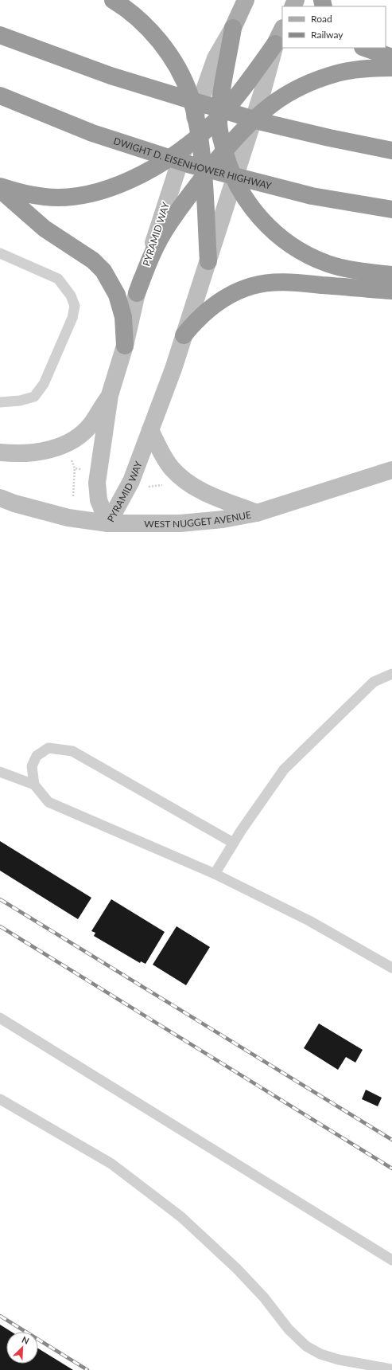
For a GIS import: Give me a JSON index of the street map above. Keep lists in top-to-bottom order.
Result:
{
  "streets": {
    "highway": ["DWIGHT D. EISENHOWER HIGHWAY"],
    "main road": ["PYRAMID WAY"],
    "street": ["WEST NUGGET AVENUE"]
  },
  "crossings": [
    ["PYRAMID WAY", "WEST NUGGET AVENUE"]
  ],
  "legend": ["Road", "Railway"],
  "north": "top right"
}
